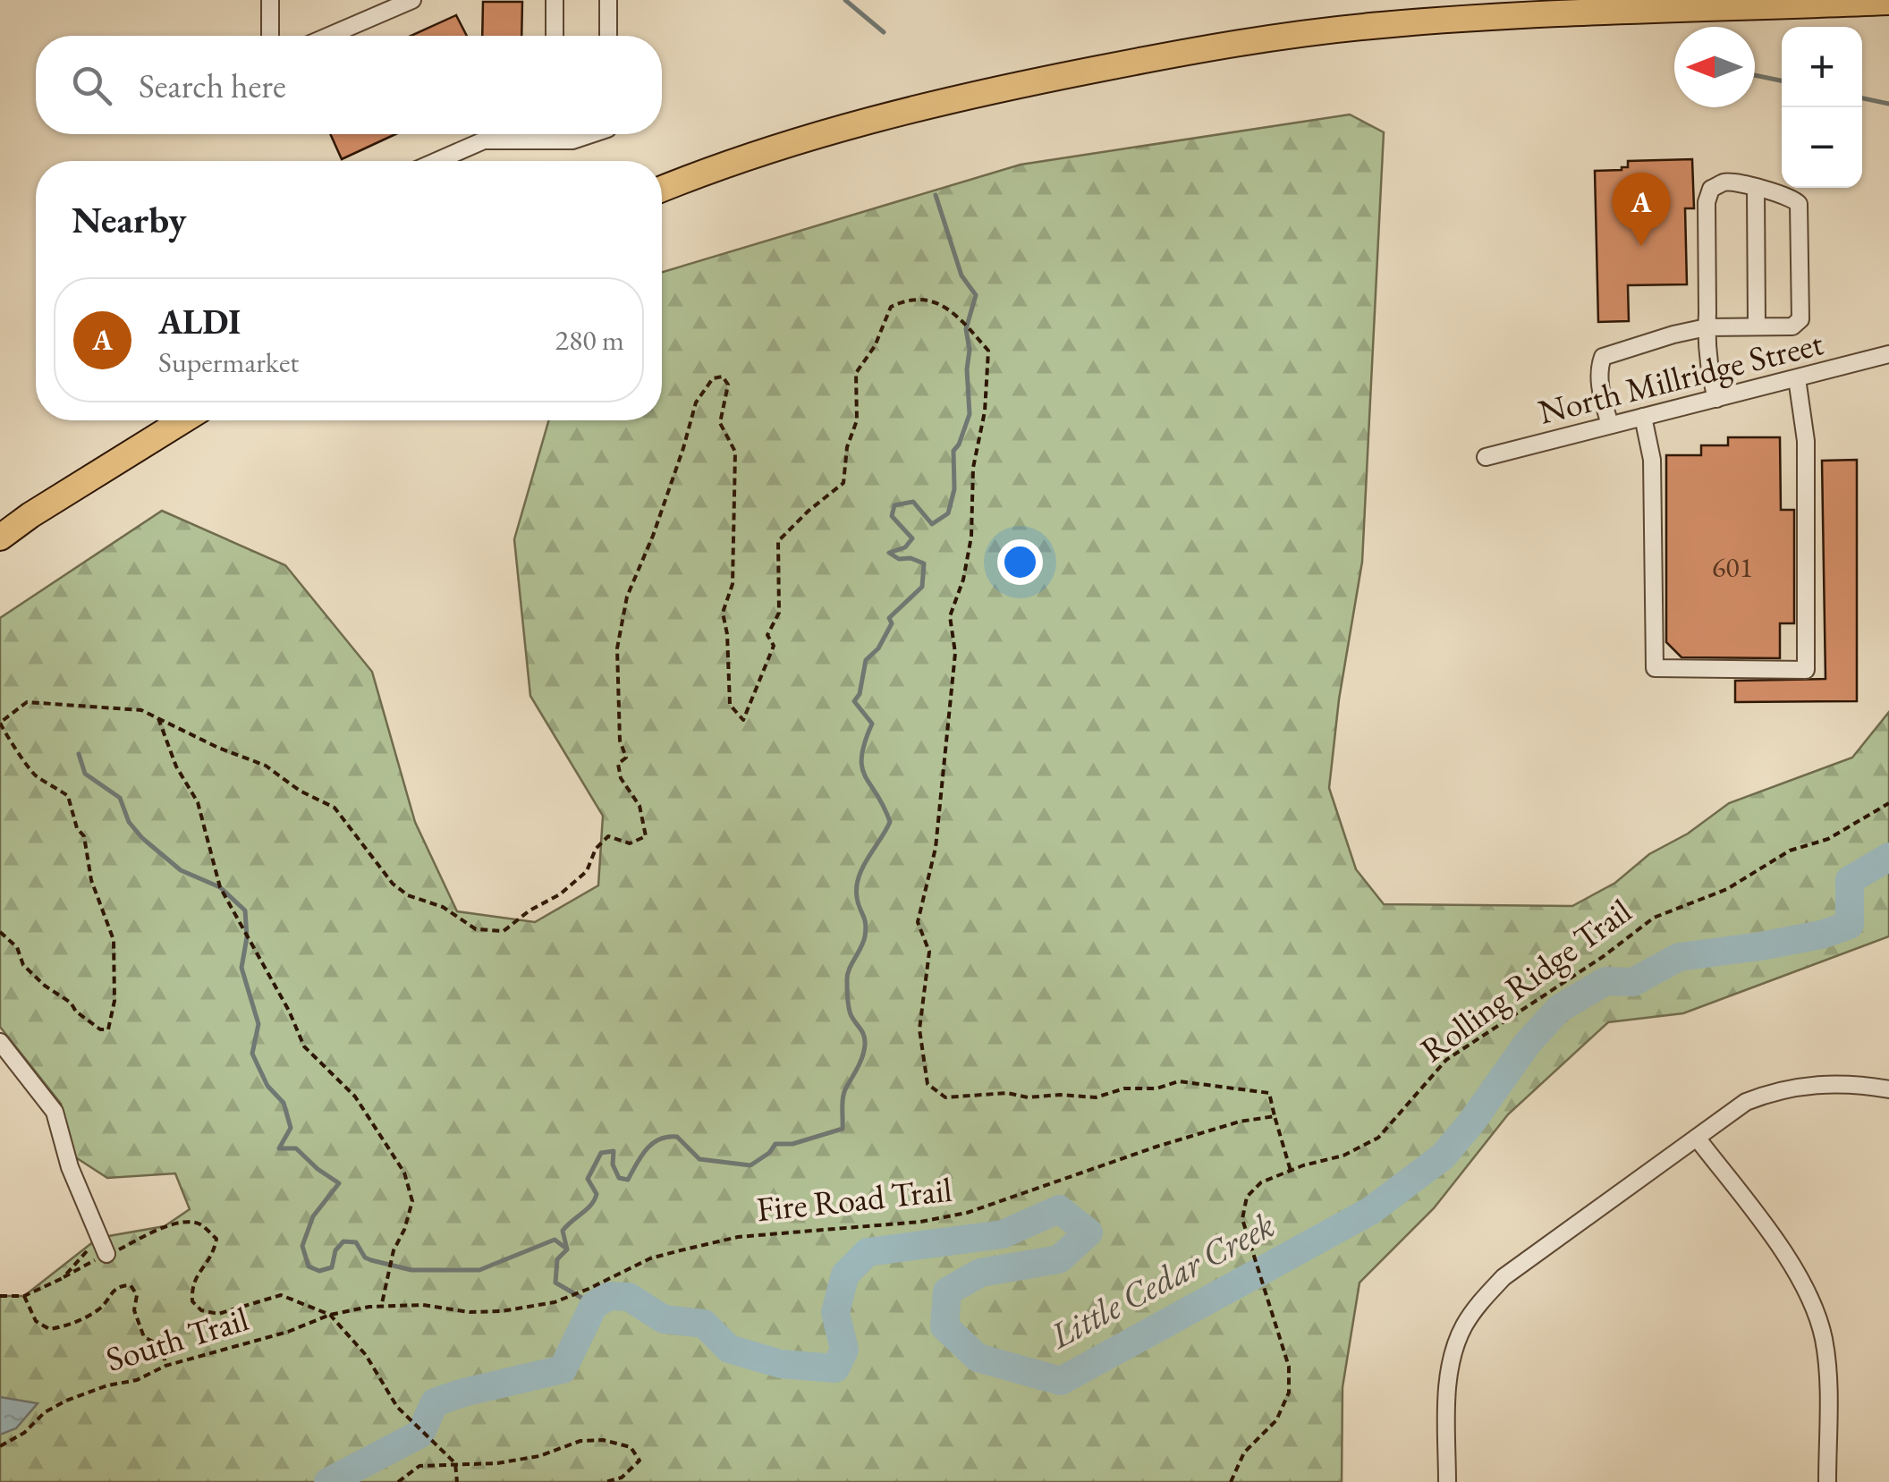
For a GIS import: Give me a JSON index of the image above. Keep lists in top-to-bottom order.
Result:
{
  "streets": {
    "street": ["North Millridge Street"],
    "path": ["Rolling Ridge Trail", "Fire Road Trail", "South Trail"]
  },
  "crossings": [
    ["Fire Road Trail", "South Trail"]
  ],
  "water": ["Little Cedar Creek"],
  "house_numbers": ["601"],
  "north": "left",
  "page": {
    "map_buttons": ["+", "−"],
    "search": "Search here",
    "heading": "Nearby",
    "pins": "A",
    "list": [
      {
        "mark": "A",
        "name": "ALDI",
        "note": "Supermarket",
        "value": "280 m"
      }
    ]
  }
}
